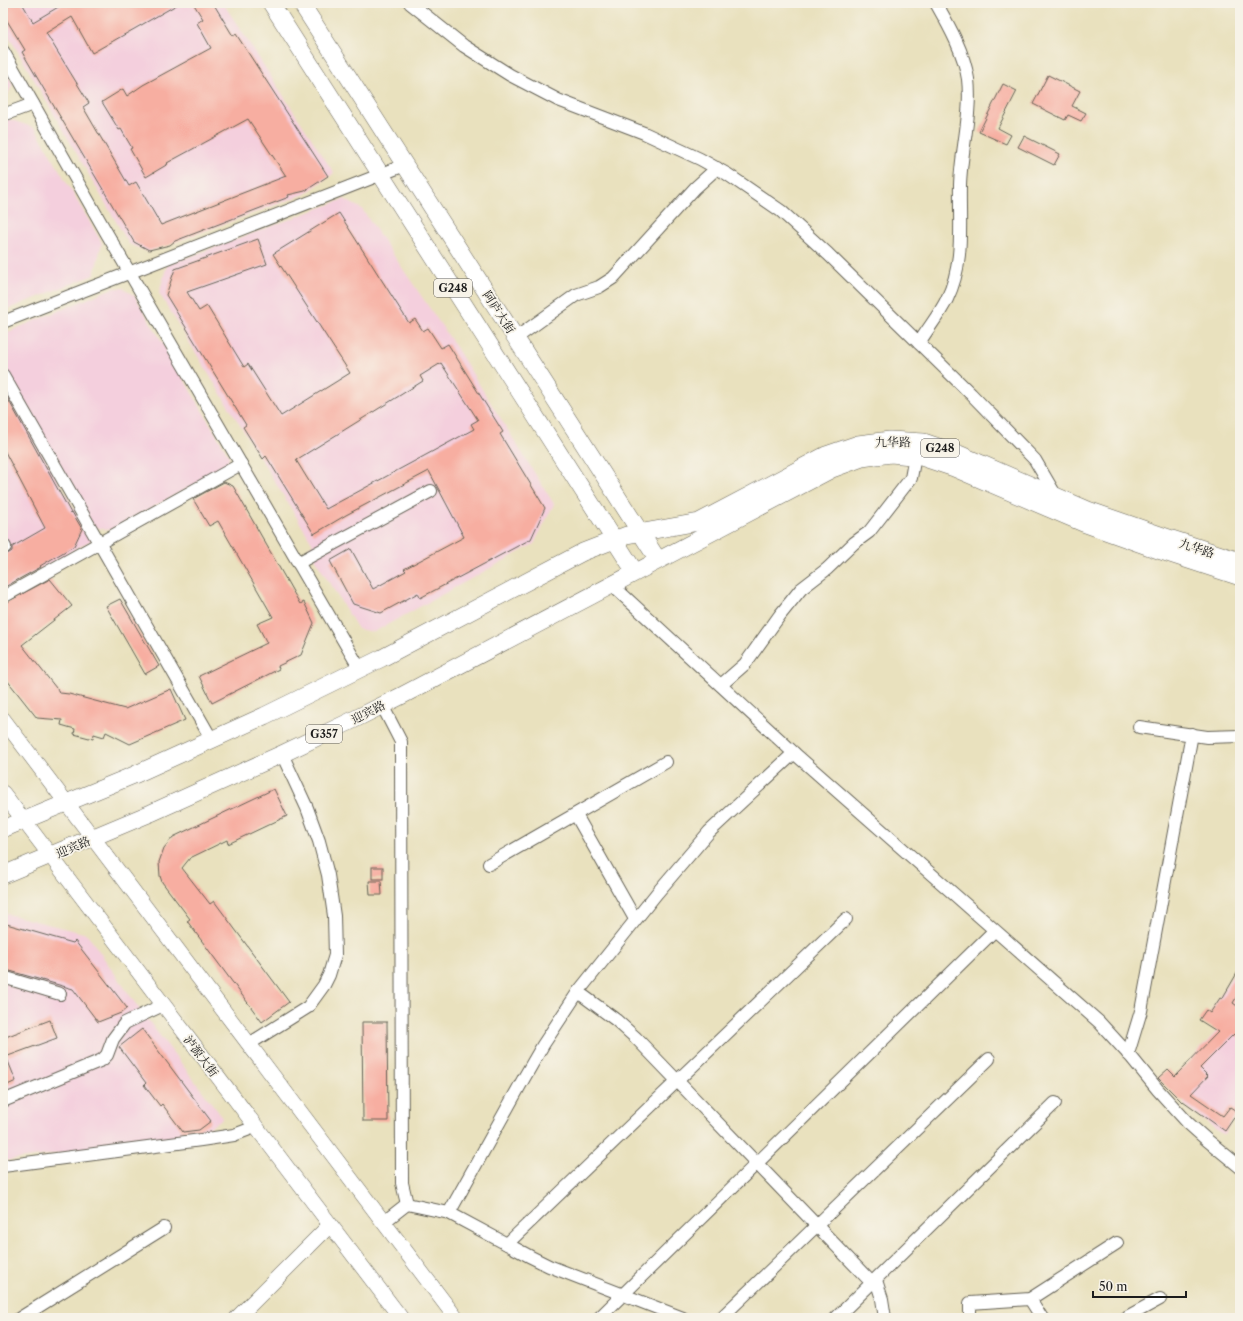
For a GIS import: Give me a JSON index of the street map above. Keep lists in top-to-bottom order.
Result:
{
  "streets": {
    "highway": [
      "G248",
      "阿庐大街",
      "九华路",
      "迎宾路",
      "G357"
    ],
    "main road": ["泸源大街"]
  },
  "crossings": [
    ["G248", "阿庐大街"],
    ["G248", "九华路"],
    ["G248", "迎宾路"],
    ["阿庐大街", "九华路"],
    ["阿庐大街", "迎宾路"],
    ["九华路", "迎宾路"],
    ["迎宾路", "泸源大街"]
  ],
  "scale_bar": "50 m"
}
